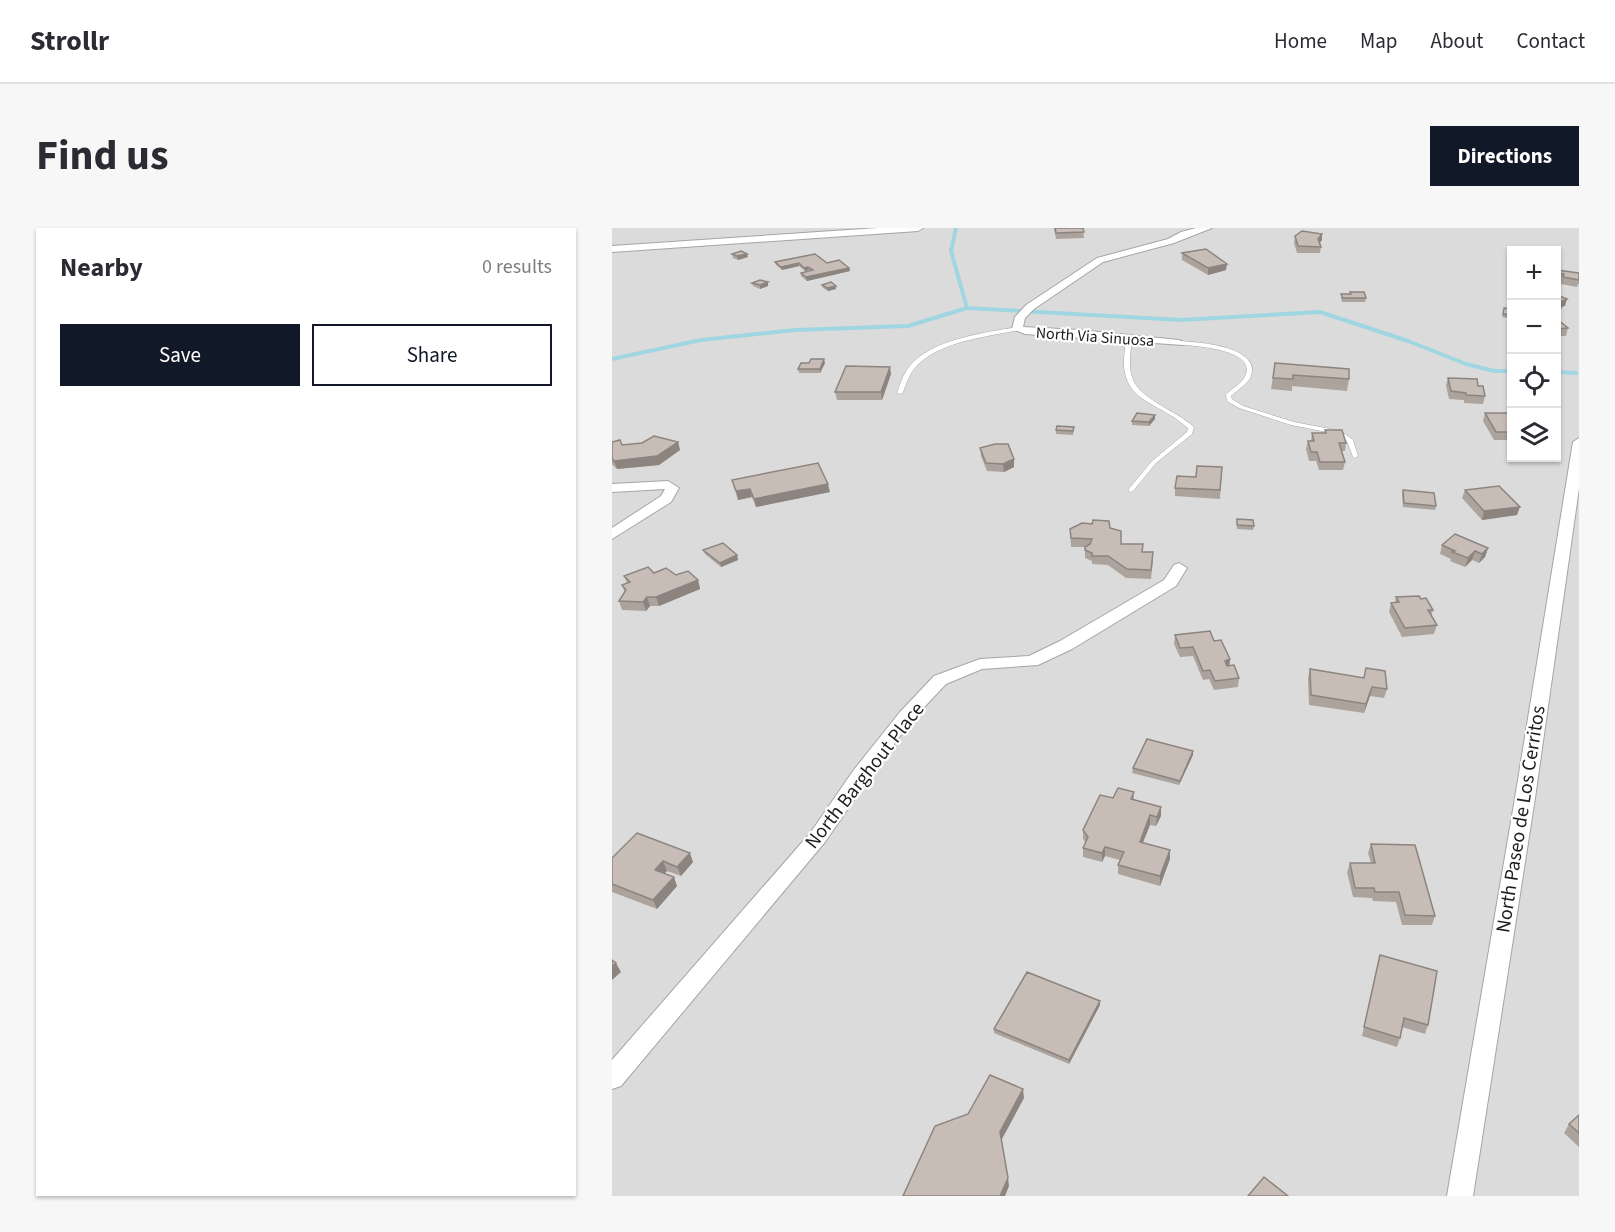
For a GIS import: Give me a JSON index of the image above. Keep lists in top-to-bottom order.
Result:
{
  "streets": {
    "street": ["North Via Sinuosa", "North Barghout Place", "North Paseo de Los Cerritos"]
  },
  "page": {
    "header": "Strollr",
    "nav": [
      "Home",
      "Map",
      "About",
      "Contact"
    ],
    "title": "Find us",
    "buttons": [
      "Directions",
      ["Save", "Share"]
    ],
    "heading": ["Nearby", "0 results"],
    "map_buttons": ["+", "−"]
  }
}
